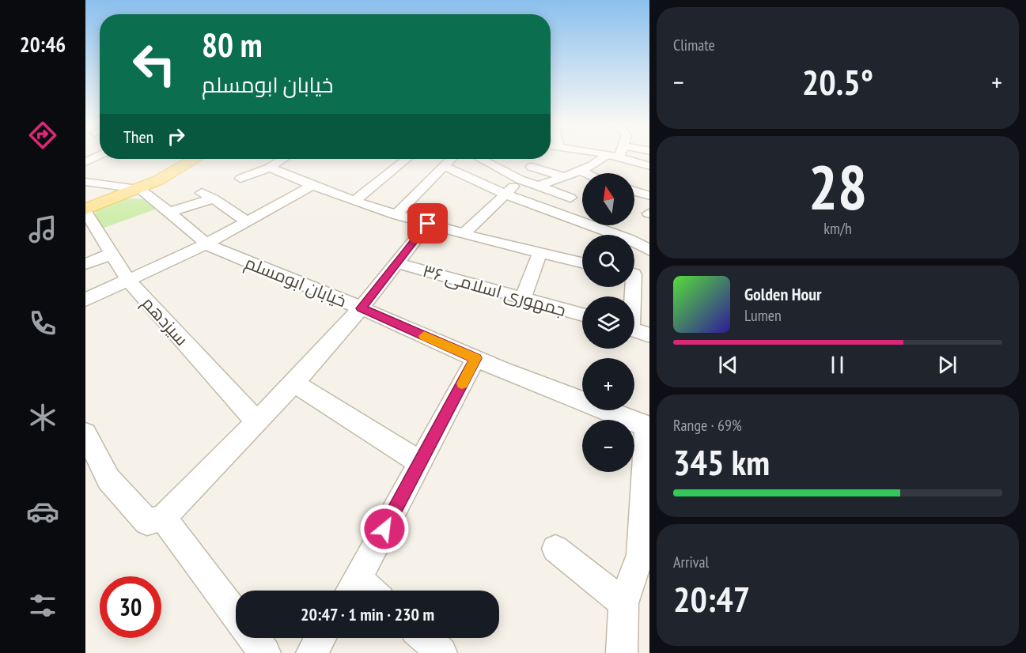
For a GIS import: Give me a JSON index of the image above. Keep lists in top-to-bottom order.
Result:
{
  "streets": {
    "street": ["خیابان ابومسلم", "جمهوری اسلامی ۳۶", "سیزدهم"]
  },
  "north": "top",
  "page": {
    "tabs": "20:46",
    "tile": [
      "Climate",
      ["28", "km/h"],
      ["Range · 69%", "345 km"],
      ["Arrival", "20:47"]
    ],
    "turn": ["80 m", "خیابان ابومسلم"],
    "heat": ["−", "20.5°", "+"],
    "then": "Then",
    "map_buttons": ["+", "−"],
    "song": ["Golden Hour", "Lumen"],
    "limit": "30",
    "trip": "20:47 · 1 min · 230 m"
  }
}
